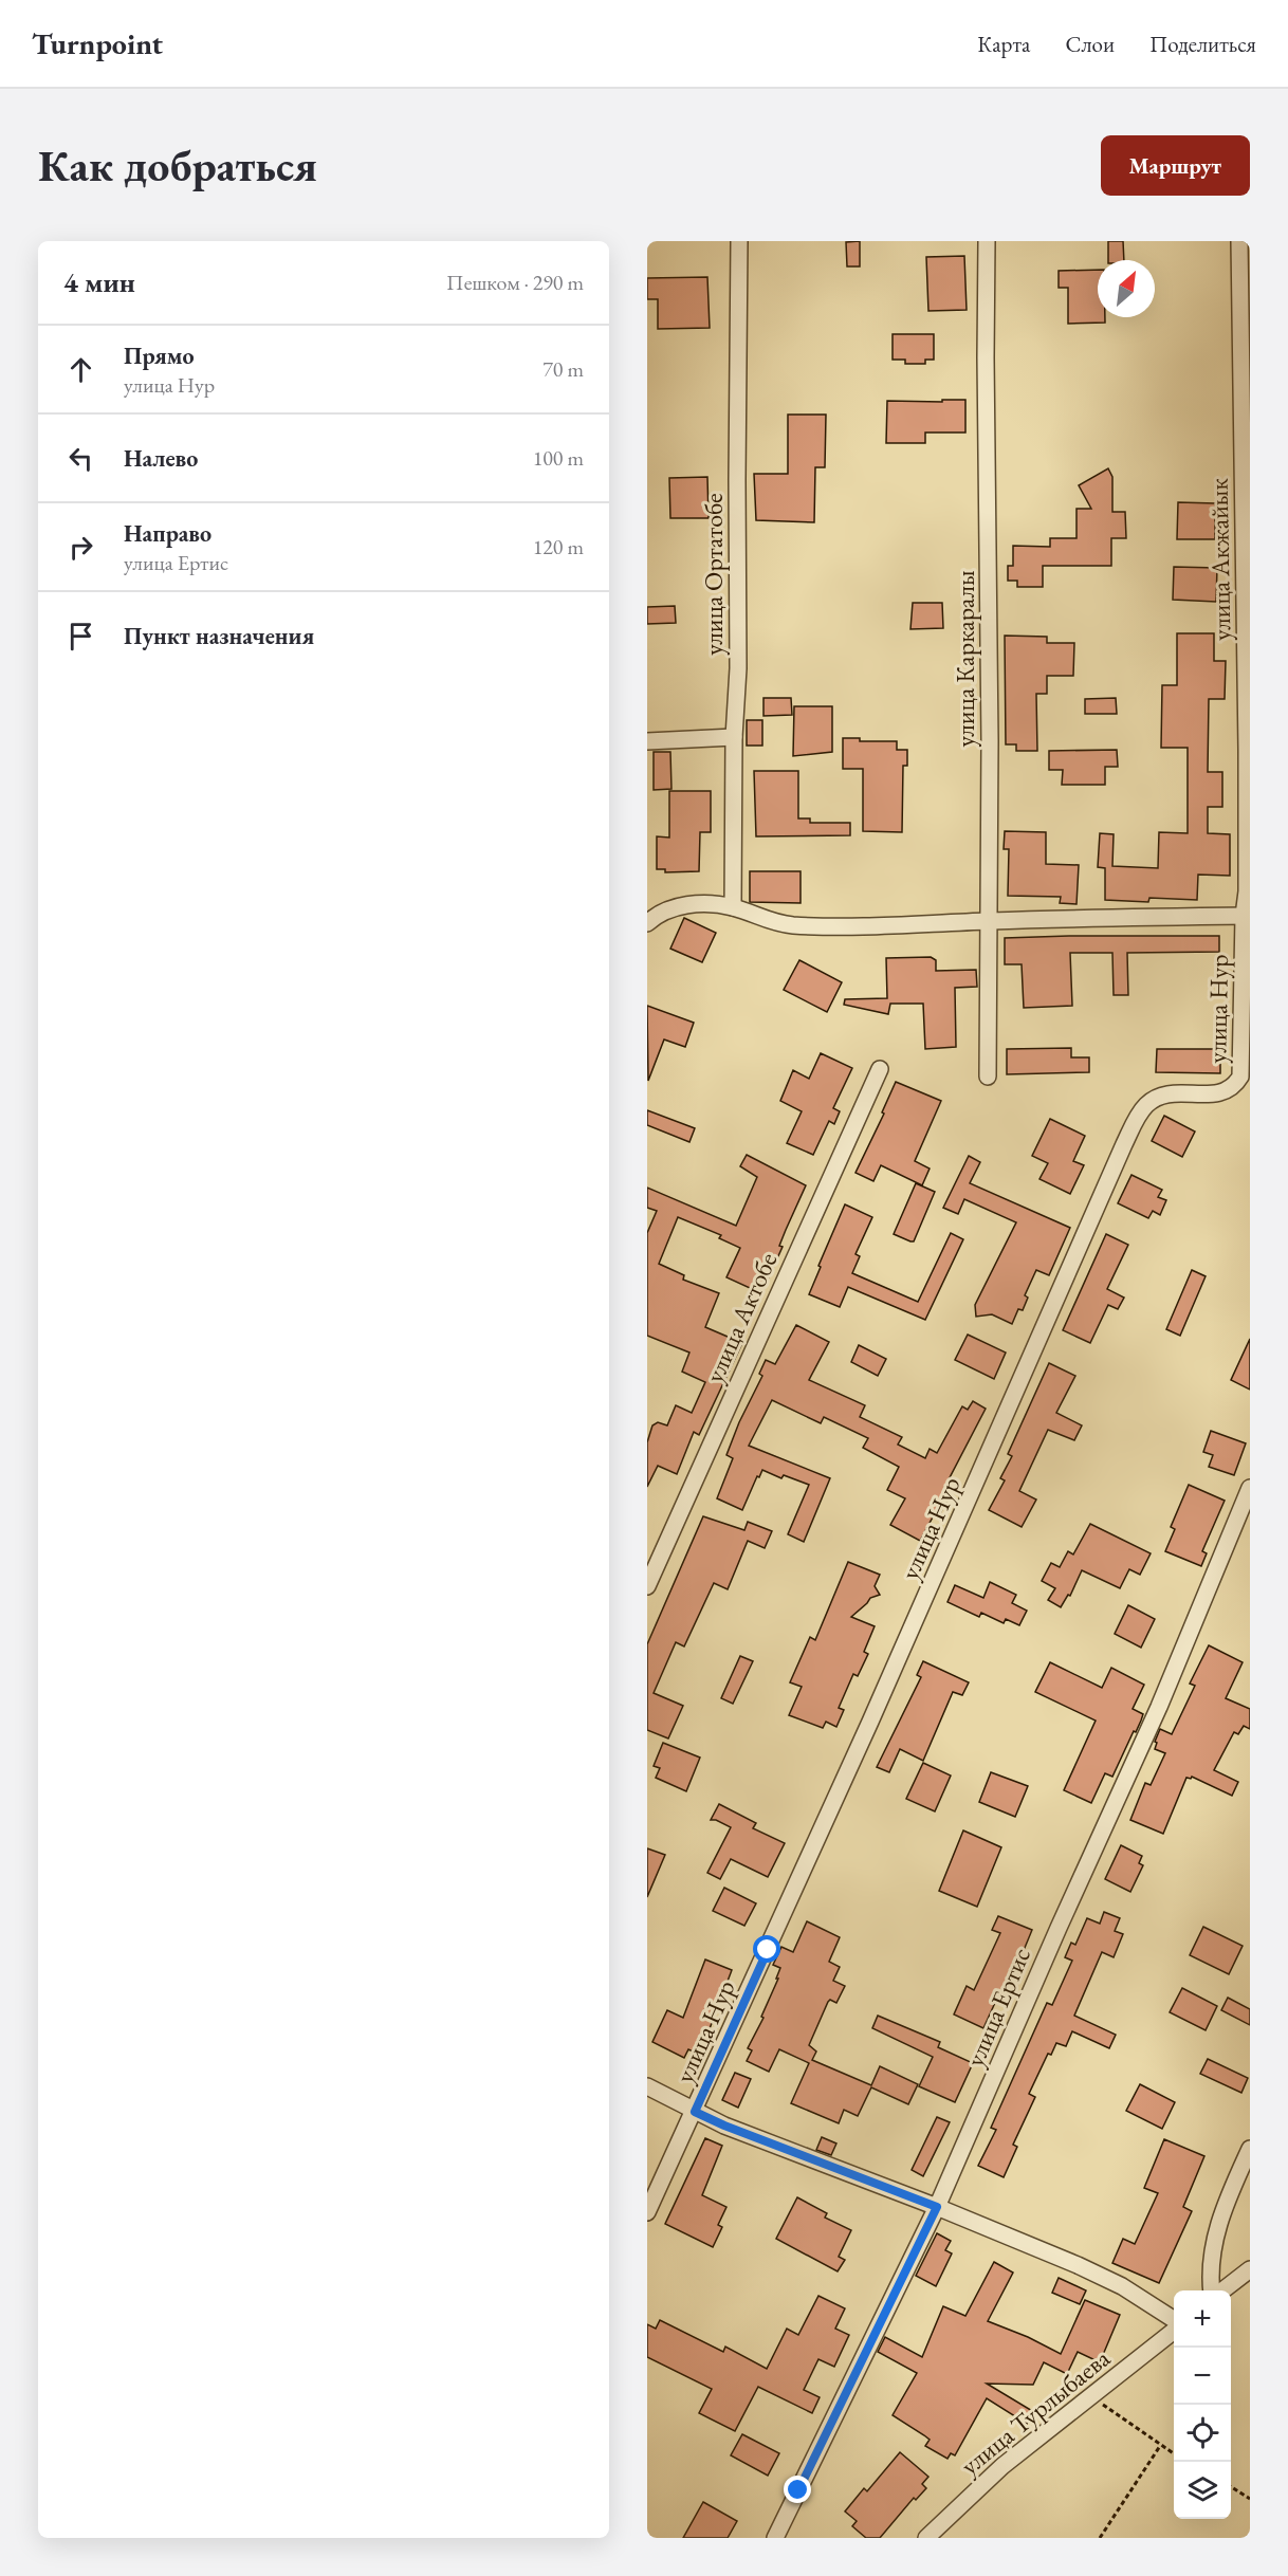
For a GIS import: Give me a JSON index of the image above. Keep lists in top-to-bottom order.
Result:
{
  "streets": {
    "street": [
      "улица Акжайык",
      "улица Ортатобе",
      "улица Каркаралы",
      "улица Нур",
      "улица Актобе",
      "улица Ертис",
      "улица Турлыбаева"
    ]
  },
  "crossings": [
    ["улица Акжайык", "улица Нур"]
  ],
  "north": "top right",
  "page": {
    "header": "Turnpoint",
    "nav": ["Карта", "Слои", "Поделиться"],
    "buttons": "Маршрут",
    "title": "Как добраться",
    "heading": ["4 мин", "Пешком · 290 m"],
    "list": [
      ["Прямо", "улица Нур", "70 m"],
      ["Налево", "100 m"],
      ["Направо", "улица Ертис", "120 m"],
      "Пункт назначения"
    ],
    "map_buttons": ["+", "−"]
  }
}
